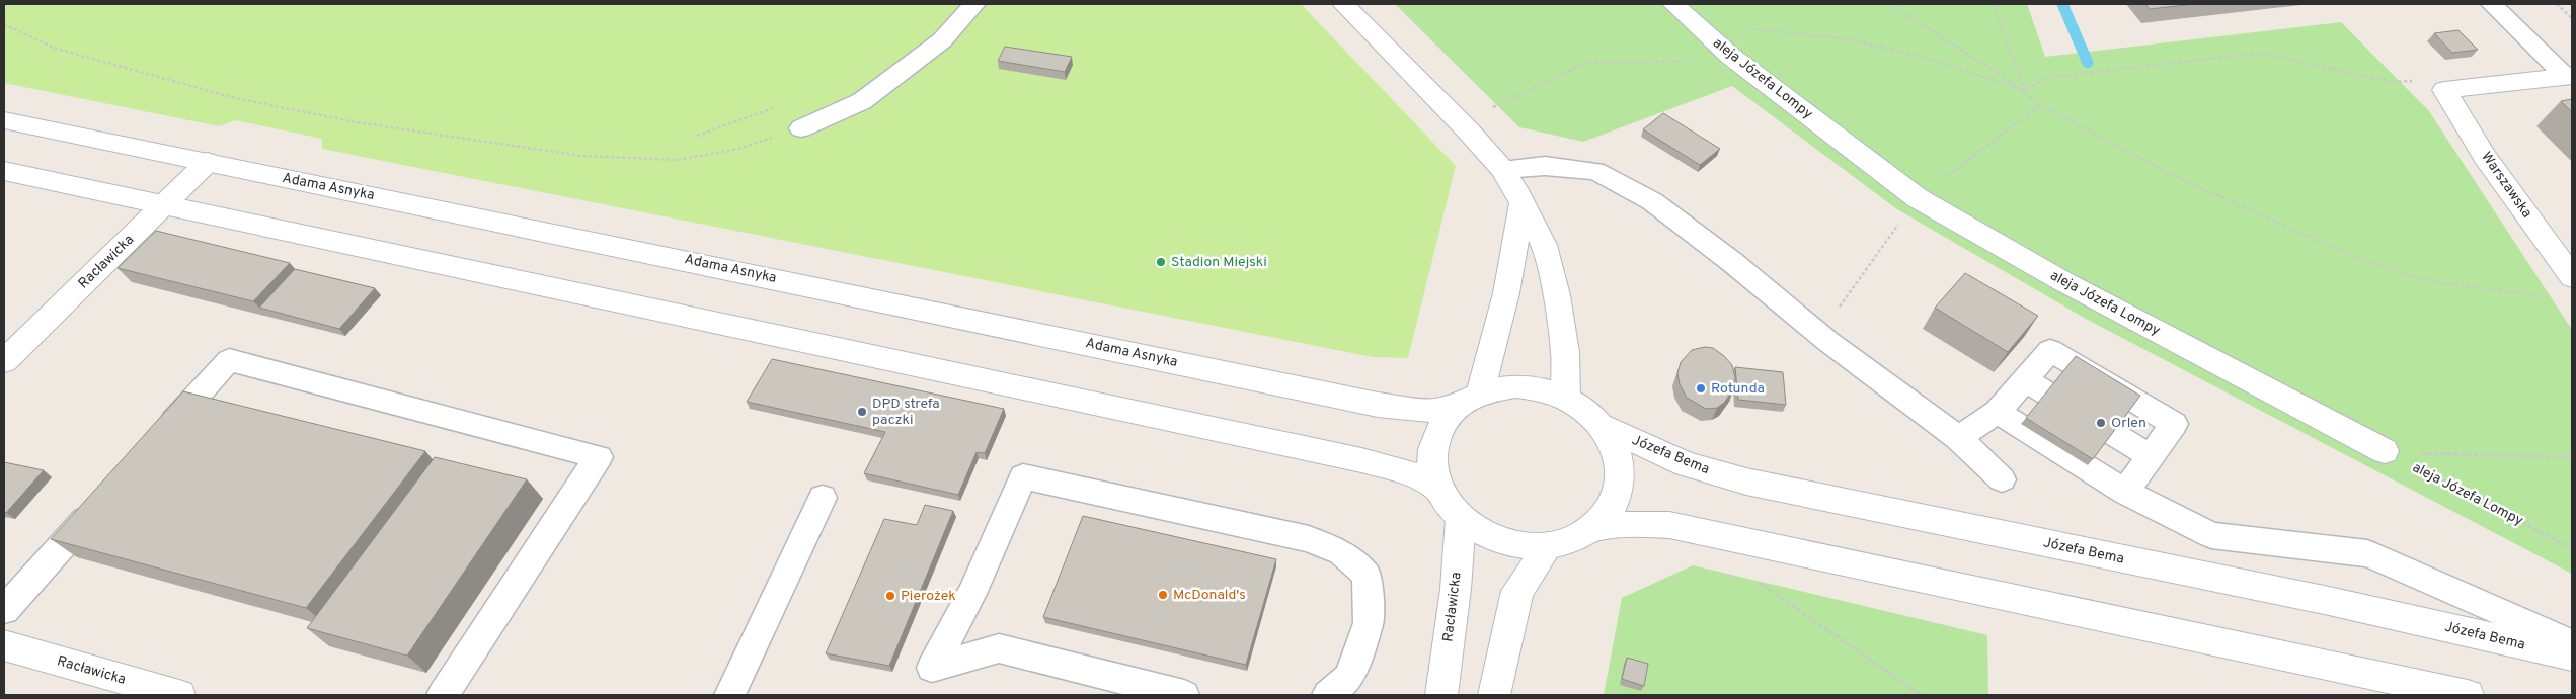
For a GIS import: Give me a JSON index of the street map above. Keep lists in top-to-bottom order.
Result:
{
  "streets": {
    "main road": [
      "aleja Józefa Lompy",
      "Warszawska",
      "Adama Asnyka",
      "Racławicka",
      "Józefa Bema"
    ]
  },
  "crossings": [
    ["Adama Asnyka", "Racławicka"],
    ["Adama Asnyka", "Józefa Bema"],
    ["Racławicka", "Józefa Bema"]
  ],
  "places": [
    "Stadion Miejski",
    "Rotunda",
    "DPD strefa paczki",
    "Orlen",
    "McDonald's",
    "Pierożek"
  ]
}
